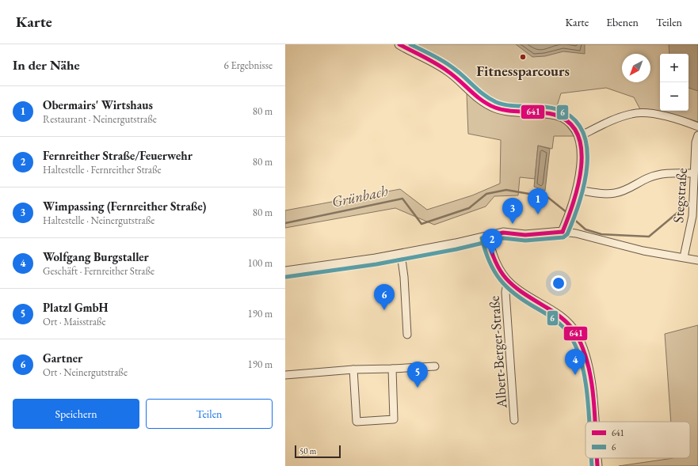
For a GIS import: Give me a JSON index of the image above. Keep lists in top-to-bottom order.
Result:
{
  "streets": {
    "street": ["Stegstraße", "Albert-Berger-Straße"]
  },
  "water": ["Grünbach"],
  "places": ["Fitnessparcours"],
  "lines": ["transit line 641", "transit line 6"],
  "legend": ["641", "6"],
  "scale_bar": "50 m",
  "north": "bottom left",
  "page": {
    "header": "Karte",
    "nav": ["Karte", "Ebenen", "Teilen"],
    "heading": ["In der Nähe", "6 Ergebnisse"],
    "map_buttons": ["+", "−"],
    "list": [
      {
        "mark": "1",
        "name": "Obermairs' Wirtshaus",
        "note": "Restaurant · Neinergutstraße",
        "value": "80 m"
      },
      {
        "mark": "2",
        "name": "Fernreither Straße/Feuerwehr",
        "note": "Haltestelle · Fernreither Straße",
        "value": "80 m"
      },
      {
        "mark": "3",
        "name": "Wimpassing (Fernreither Straße)",
        "note": "Haltestelle · Neinergutstraße",
        "value": "80 m"
      },
      {
        "mark": "4",
        "name": "Wolfgang Burgstaller",
        "note": "Geschäft · Fernreither Straße",
        "value": "100 m"
      },
      {
        "mark": "5",
        "name": "Platzl GmbH",
        "note": "Ort · Maisstraße",
        "value": "190 m"
      },
      {
        "mark": "6",
        "name": "Gartner",
        "note": "Ort · Neinergutstraße",
        "value": "190 m"
      }
    ],
    "pins": [
      "1",
      "3",
      "2",
      "6",
      "4",
      "5"
    ],
    "buttons": ["Speichern", "Teilen"],
    "scale": "50 m"
  }
}
